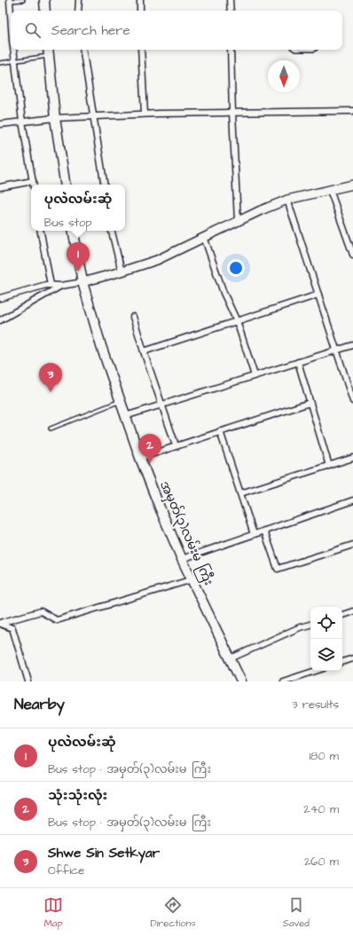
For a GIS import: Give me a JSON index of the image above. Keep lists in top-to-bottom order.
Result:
{
  "streets": {
    "main road": ["အမှတ်(၃)လမ်းမ ကြီး"]
  },
  "north": "bottom",
  "page": {
    "search": "Search here",
    "popup": ["ပုလဲလမ်းဆုံ", "Bus stop"],
    "pins": ["1", "3", "2"],
    "heading": ["Nearby", "3 results"],
    "list": [
      {
        "mark": "1",
        "name": "ပုလဲလမ်းဆုံ",
        "note": "Bus stop · အမှတ်(၃)လမ်းမ ကြီး",
        "value": "180 m"
      },
      {
        "mark": "2",
        "name": "သုံးသုံးလုံး",
        "note": "Bus stop · အမှတ်(၃)လမ်းမ ကြီး",
        "value": "240 m"
      },
      {
        "mark": "3",
        "name": "Shwe Sin Setkyar",
        "note": "Office",
        "value": "260 m"
      }
    ],
    "nav": ["Map", "Directions", "Saved"]
  }
}
